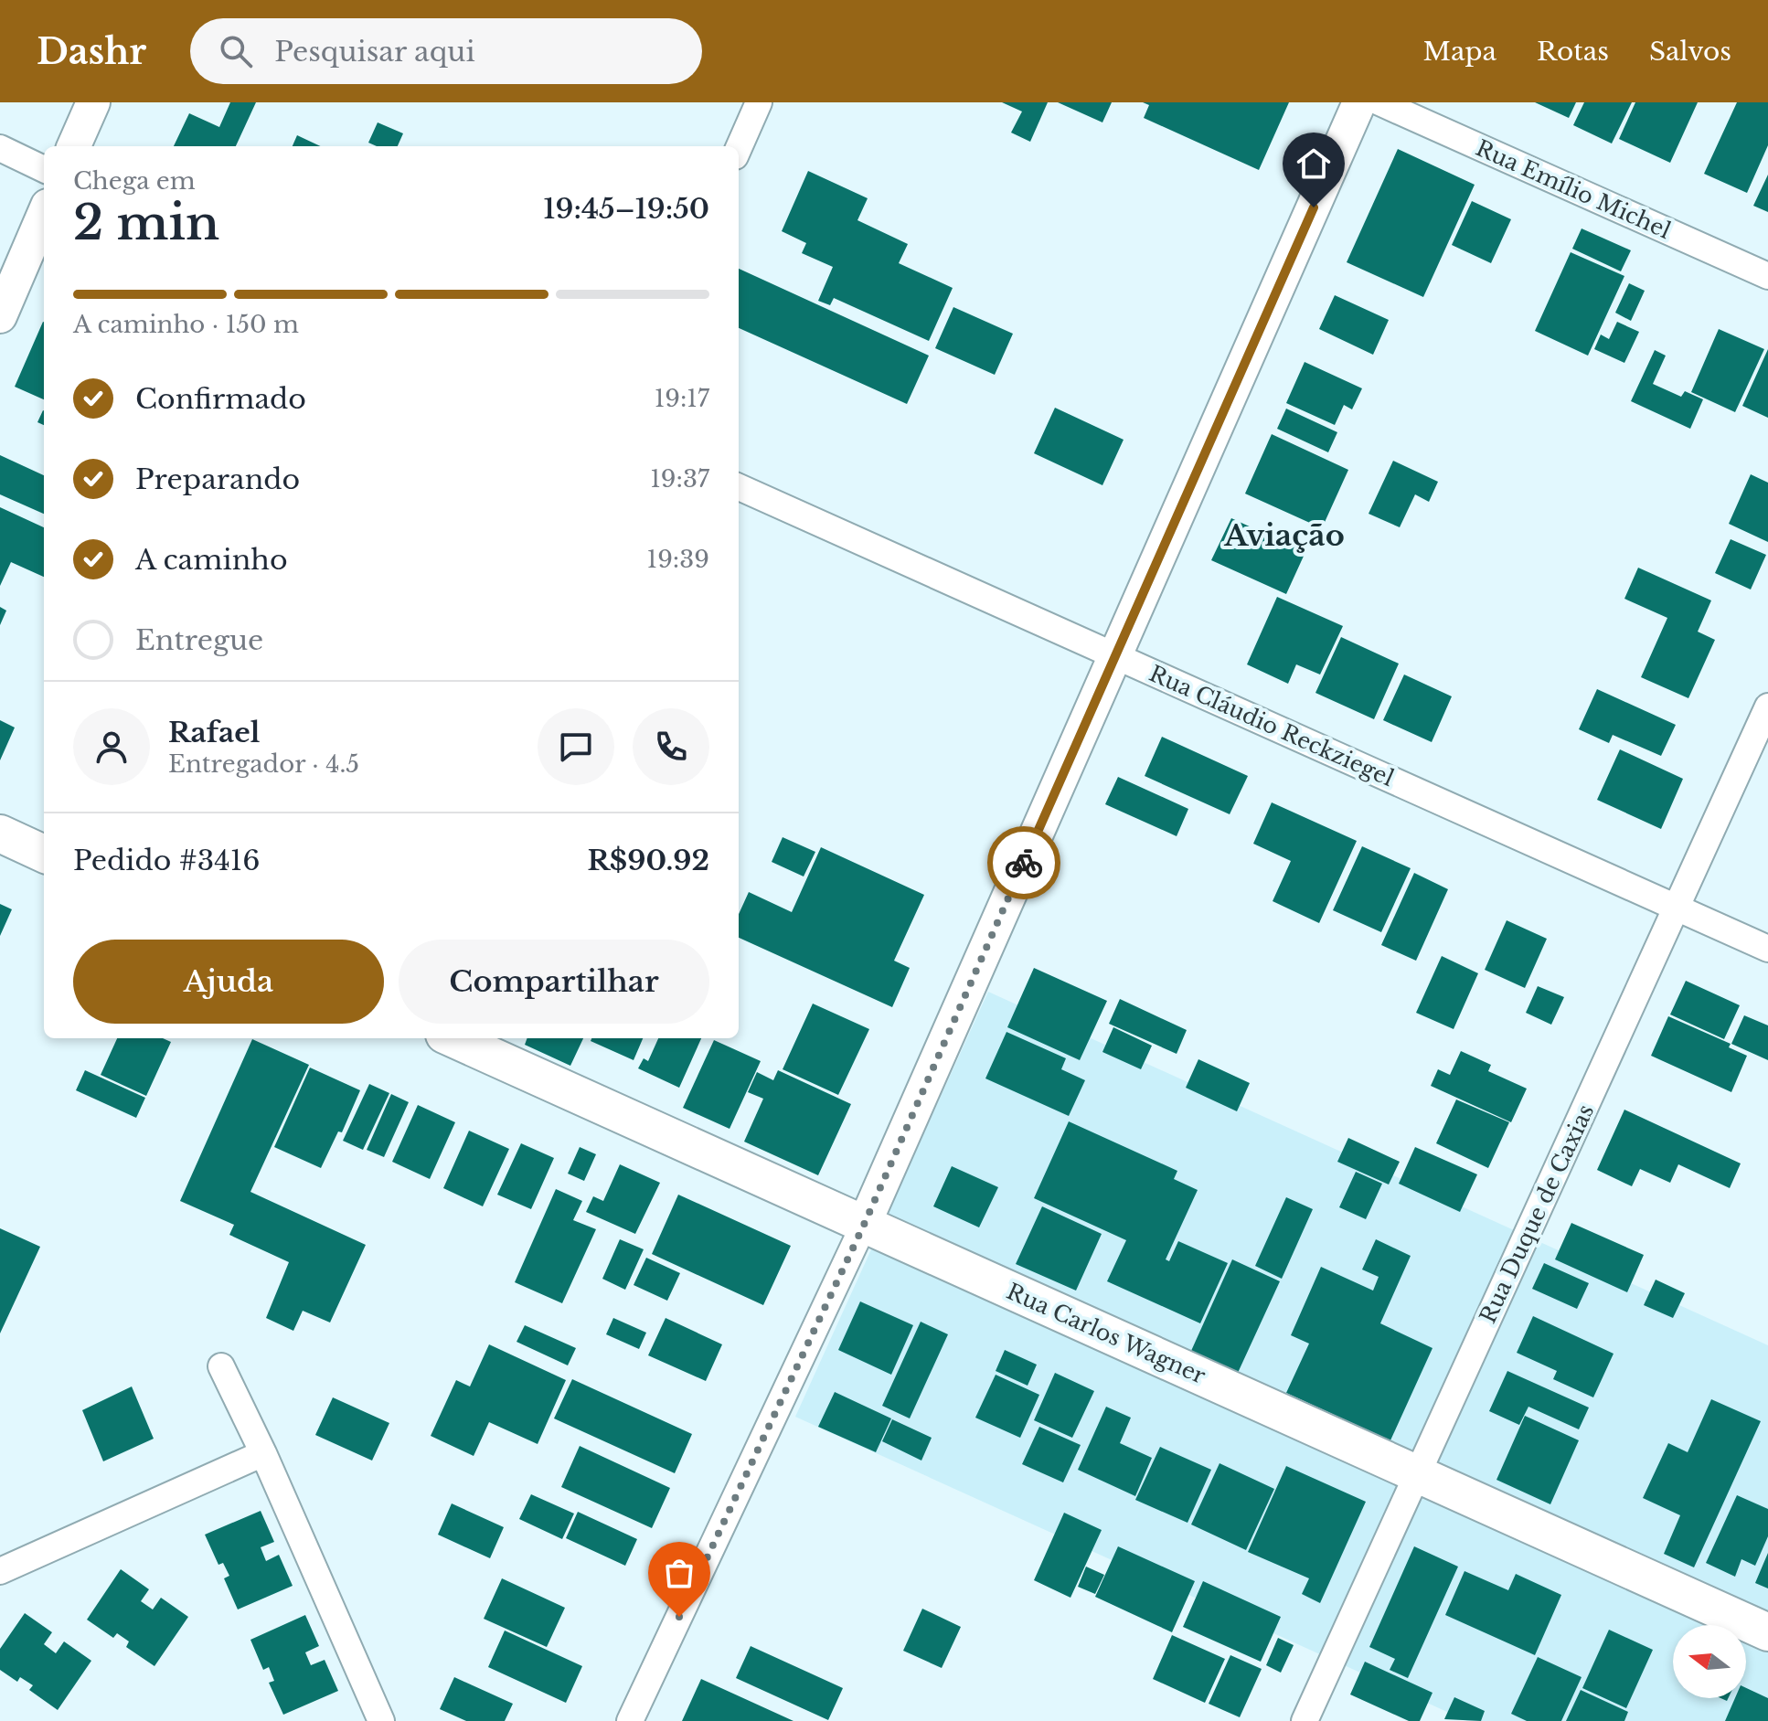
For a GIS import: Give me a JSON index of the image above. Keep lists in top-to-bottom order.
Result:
{
  "streets": {
    "main road": ["Rua Carlos Wagner"],
    "street": ["Rua Emílio Michel", "Rua Cláudio Reckziegel", "Rua Duque de Caxias"]
  },
  "crossings": [
    ["Rua Cláudio Reckziegel", "Rua Duque de Caxias"],
    ["Rua Duque de Caxias", "Rua Carlos Wagner"]
  ],
  "districts": ["Aviação"],
  "north": "left",
  "page": {
    "header": "Dashr",
    "search": "Pesquisar aqui",
    "nav": ["Mapa", "Rotas", "Salvos"],
    "heading": ["2 min", "Chega em", "19:45–19:50"],
    "panel": [
      "Rafael",
      "Entregador · 4.5",
      "Pedido #3416",
      "R$90.92"
    ],
    "bar": "A caminho · 150 m",
    "list": [
      ["Confirmado", "19:17"],
      ["Preparando", "19:37"],
      ["A caminho", "19:39"],
      "Entregue"
    ],
    "buttons": ["Ajuda", "Compartilhar"]
  }
}
